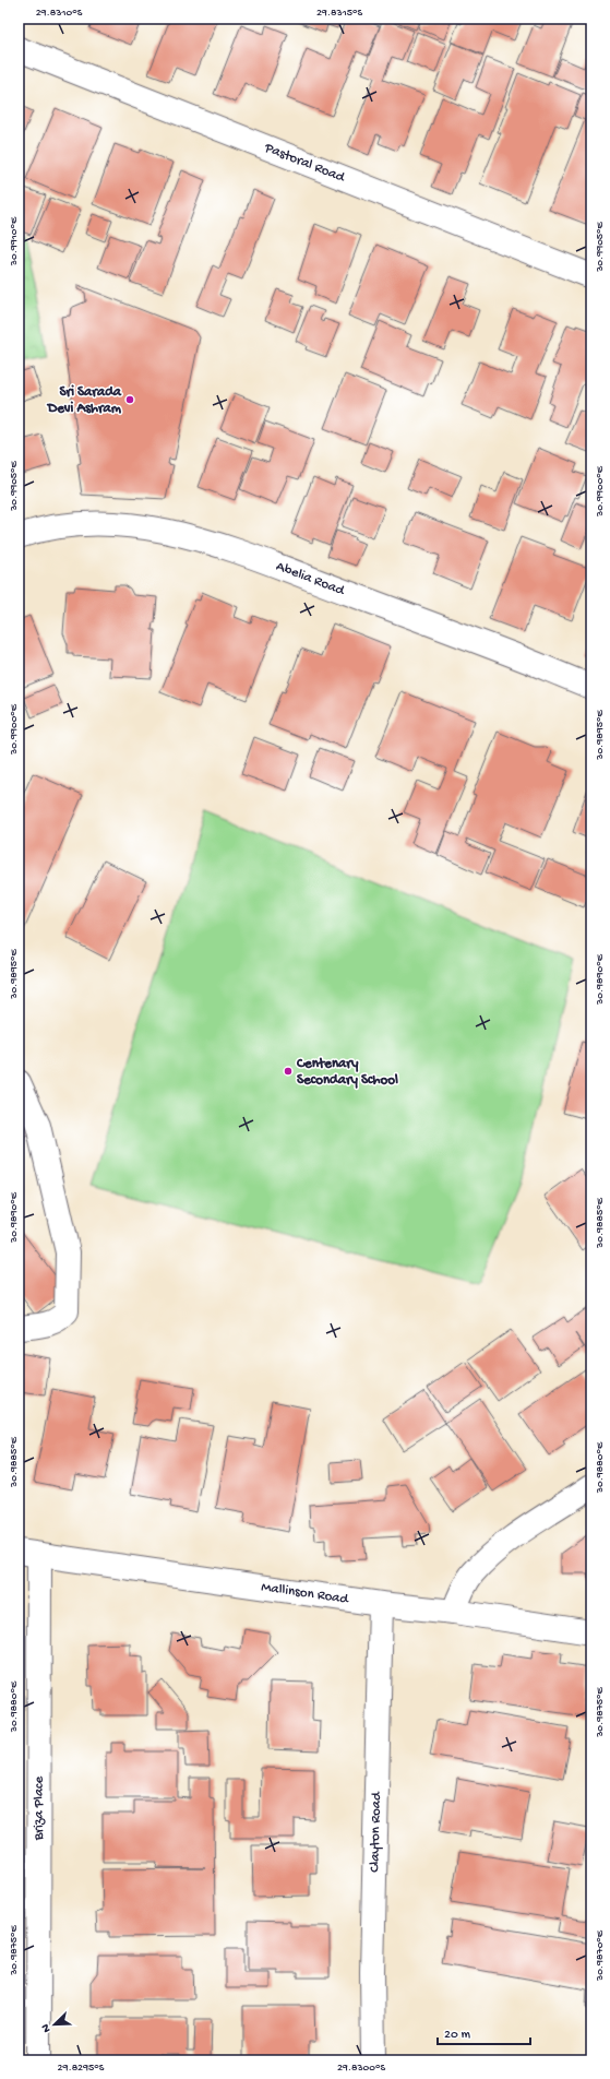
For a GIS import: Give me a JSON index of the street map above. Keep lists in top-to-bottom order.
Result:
{
  "streets": {
    "street": [
      "Pastoral Road",
      "Abelia Road",
      "Mallinson Road",
      "Briza Place",
      "Clayton Road"
    ]
  },
  "crossings": [
    ["Mallinson Road", "Briza Place"],
    ["Mallinson Road", "Clayton Road"]
  ],
  "places": ["Sri Sarada Devi Ashram", "Centenary Secondary School"],
  "scale_bar": "20 m",
  "north": "bottom left",
  "coordinates": [
    "29.8310°S",
    "29.8315°S",
    "30.9910°E",
    "30.9905°E",
    "30.9900°E",
    "30.9895°E",
    "30.9890°E",
    "30.9885°E",
    "30.9880°E",
    "30.9875°E",
    "30.9870°E",
    "29.8295°S",
    "29.8300°S"
  ]
}
